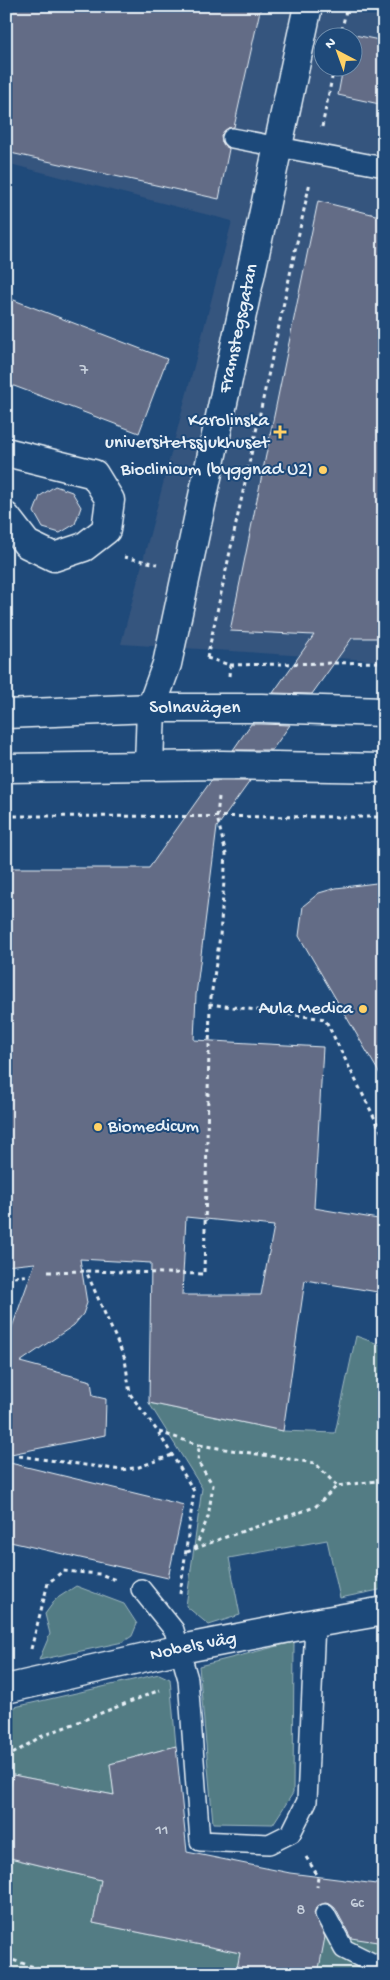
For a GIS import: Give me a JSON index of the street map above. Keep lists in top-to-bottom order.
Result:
{
  "streets": {
    "street": ["Framstegsgatan", "Solnavägen", "Nobels väg"]
  },
  "crossings": [
    ["Framstegsgatan", "Solnavägen"]
  ],
  "places": {
    "health": ["Karolinska universitetssjukhuset"],
    "other": ["Bioclinicum (byggnad U2)", "Aula Medica", "Biomedicum"]
  },
  "house_numbers": [
    "7",
    "11",
    "6c",
    "8"
  ],
  "north": "top left"
}
